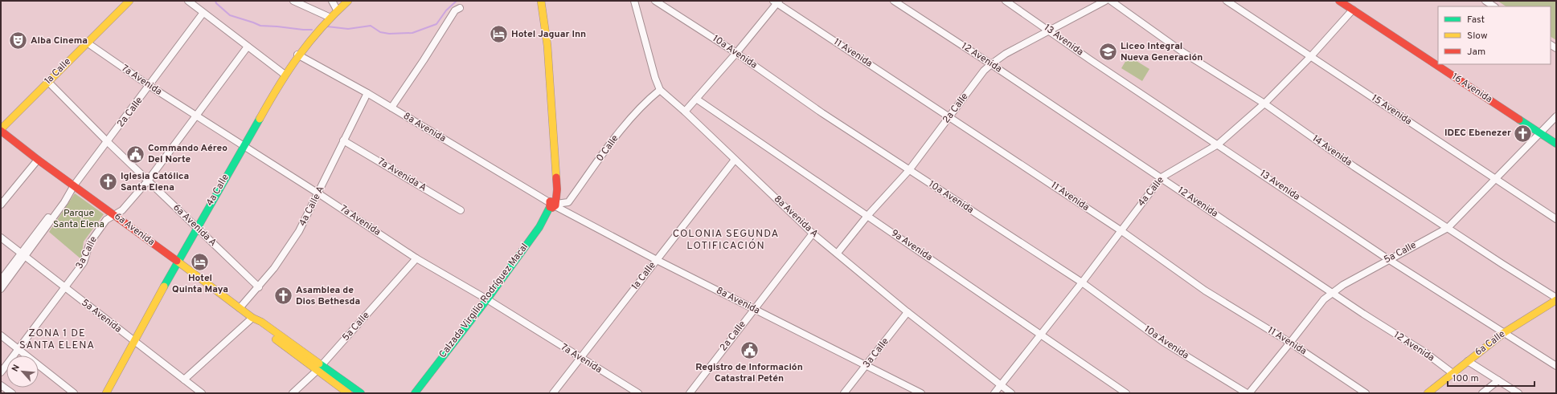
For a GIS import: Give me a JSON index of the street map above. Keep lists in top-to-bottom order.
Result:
{
  "streets": {
    "street": [
      "13 Avenida",
      "10a Avenida",
      "11 Avenida",
      "12 Avenida",
      "1a Calle",
      "7a Avenida",
      "16 Avenida",
      "2a Calle",
      "15 Avenida",
      "8a Avenida",
      "0 Calle",
      "14 Avenida",
      "7a Avenida A",
      "4a Calle",
      "4a Calle A",
      "8a Avenida A",
      "6a Avenida A",
      "6a Avenida",
      "9a Avenida",
      "3a Calle",
      "5a Calle",
      "Calzada Virgilio Rodríguez Macal",
      "5a Avenida",
      "6a Calle"
    ]
  },
  "crossings": [
    ["13 Avenida", "2a Calle"],
    ["13 Avenida", "4a Calle"],
    ["13 Avenida", "5a Calle"],
    ["13 Avenida", "6a Calle"],
    ["10a Avenida", "2a Calle"],
    ["10a Avenida", "4a Calle"],
    ["10a Avenida", "5a Calle"],
    ["11 Avenida", "2a Calle"],
    ["11 Avenida", "4a Calle"],
    ["11 Avenida", "5a Calle"],
    ["12 Avenida", "2a Calle"],
    ["12 Avenida", "4a Calle"],
    ["12 Avenida", "5a Calle"],
    ["12 Avenida", "6a Calle"],
    ["1a Calle", "7a Avenida"],
    ["1a Calle", "8a Avenida"],
    ["1a Calle", "8a Avenida A"],
    ["1a Calle", "6a Avenida A"],
    ["1a Calle", "6a Avenida"],
    ["7a Avenida", "2a Calle"],
    ["7a Avenida", "4a Calle"],
    ["7a Avenida", "4a Calle A"],
    ["7a Avenida", "3a Calle"],
    ["7a Avenida", "5a Calle"],
    ["7a Avenida", "Calzada Virgilio Rodríguez Macal"],
    ["16 Avenida", "4a Calle"],
    ["16 Avenida", "5a Calle"],
    ["2a Calle", "8a Avenida"],
    ["2a Calle", "8a Avenida A"],
    ["2a Calle", "6a Avenida A"],
    ["2a Calle", "6a Avenida"],
    ["2a Calle", "9a Avenida"],
    ["2a Calle", "5a Avenida"],
    ["15 Avenida", "4a Calle"],
    ["15 Avenida", "5a Calle"],
    ["8a Avenida", "0 Calle"],
    ["8a Avenida", "4a Calle"],
    ["8a Avenida", "4a Calle A"],
    ["8a Avenida", "3a Calle"],
    ["8a Avenida", "Calzada Virgilio Rodríguez Macal"],
    ["0 Calle", "8a Avenida A"],
    ["0 Calle", "Calzada Virgilio Rodríguez Macal"],
    ["14 Avenida", "4a Calle"],
    ["14 Avenida", "5a Calle"],
    ["14 Avenida", "6a Calle"],
    ["7a Avenida A", "4a Calle A"],
    ["4a Calle", "8a Avenida A"],
    ["4a Calle", "6a Avenida A"],
    ["4a Calle", "6a Avenida"],
    ["4a Calle", "9a Avenida"],
    ["4a Calle", "5a Avenida"],
    ["4a Calle A", "6a Avenida A"],
    ["4a Calle A", "6a Avenida"],
    ["8a Avenida A", "3a Calle"],
    ["6a Avenida A", "3a Calle"],
    ["6a Avenida", "3a Calle"],
    ["6a Avenida", "5a Calle"],
    ["3a Calle", "5a Avenida"]
  ],
  "districts": ["COLONIA SEGUNDA LOTIFICACIÓN", "ZONA 1 DE SANTA ELENA"],
  "parks": ["Parque Santa Elena"],
  "places": {
    "hotel": ["Hotel Jaguar Inn", "Hotel Quinta Maya"],
    "theatre": ["Alba Cinema"],
    "school or university": ["Liceo Integral Nueva Generación"],
    "church": ["IDEC Ebenezer", "Iglesia Católica Santa Elena", "Asamblea de Dios Bethesda"],
    "public building": ["Commando Aéreo Del Norte", "Registro de Información Catastral Petén"]
  },
  "legend": ["Fast", "Slow", "Jam"],
  "scale_bar": "100 m",
  "north": "top left"
}
